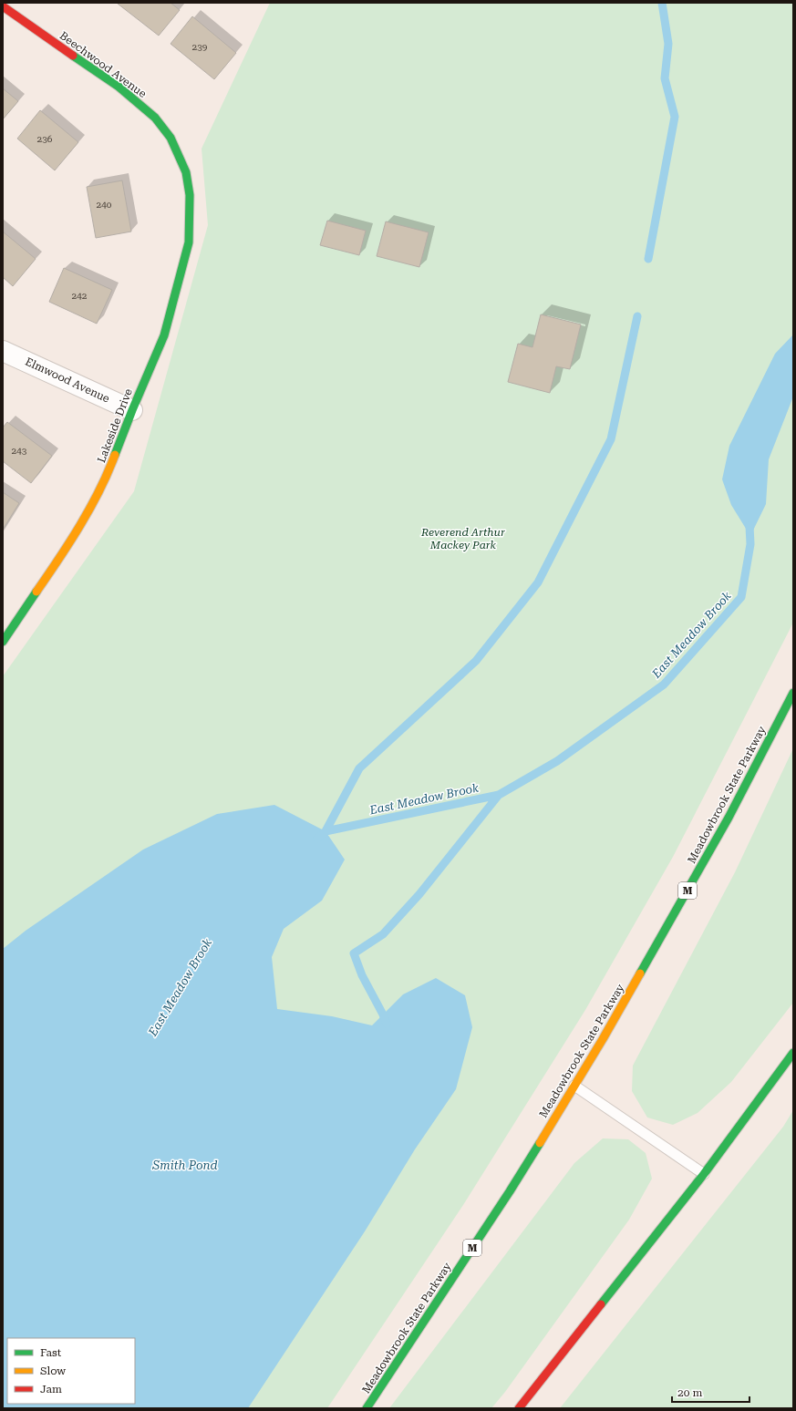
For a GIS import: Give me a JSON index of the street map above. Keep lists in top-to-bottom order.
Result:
{
  "streets": {
    "main road": [
      "Beechwood Avenue",
      "Lakeside Drive",
      "Meadowbrook State Parkway",
      "M"
    ],
    "street": ["Elmwood Avenue"]
  },
  "crossings": [
    ["Beechwood Avenue", "Lakeside Drive"],
    ["Elmwood Avenue", "Lakeside Drive"]
  ],
  "water": ["East Meadow Brook", "Smith Pond"],
  "parks": ["Reverend Arthur Mackey Park"],
  "house_numbers": [
    "239",
    "236",
    "240",
    "242",
    "243"
  ],
  "legend": ["Fast", "Slow", "Jam"],
  "scale_bar": "20 m"
}
